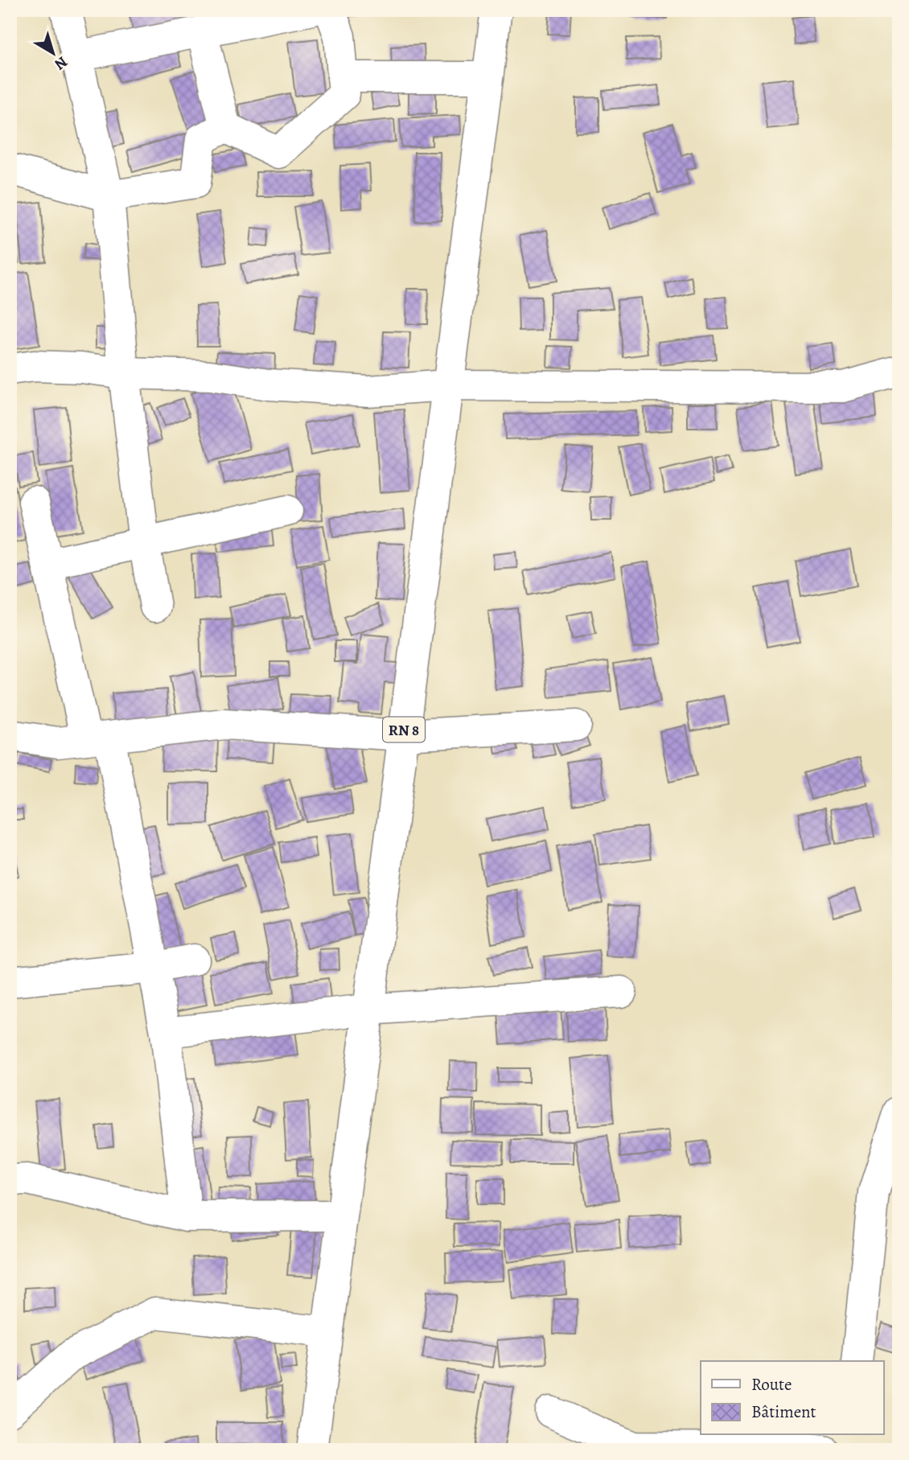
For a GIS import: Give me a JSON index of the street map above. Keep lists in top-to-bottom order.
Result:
{
  "streets": {
    "street": ["RN 8"]
  },
  "legend": ["Route", "Bâtiment"],
  "north": "bottom right"
}
